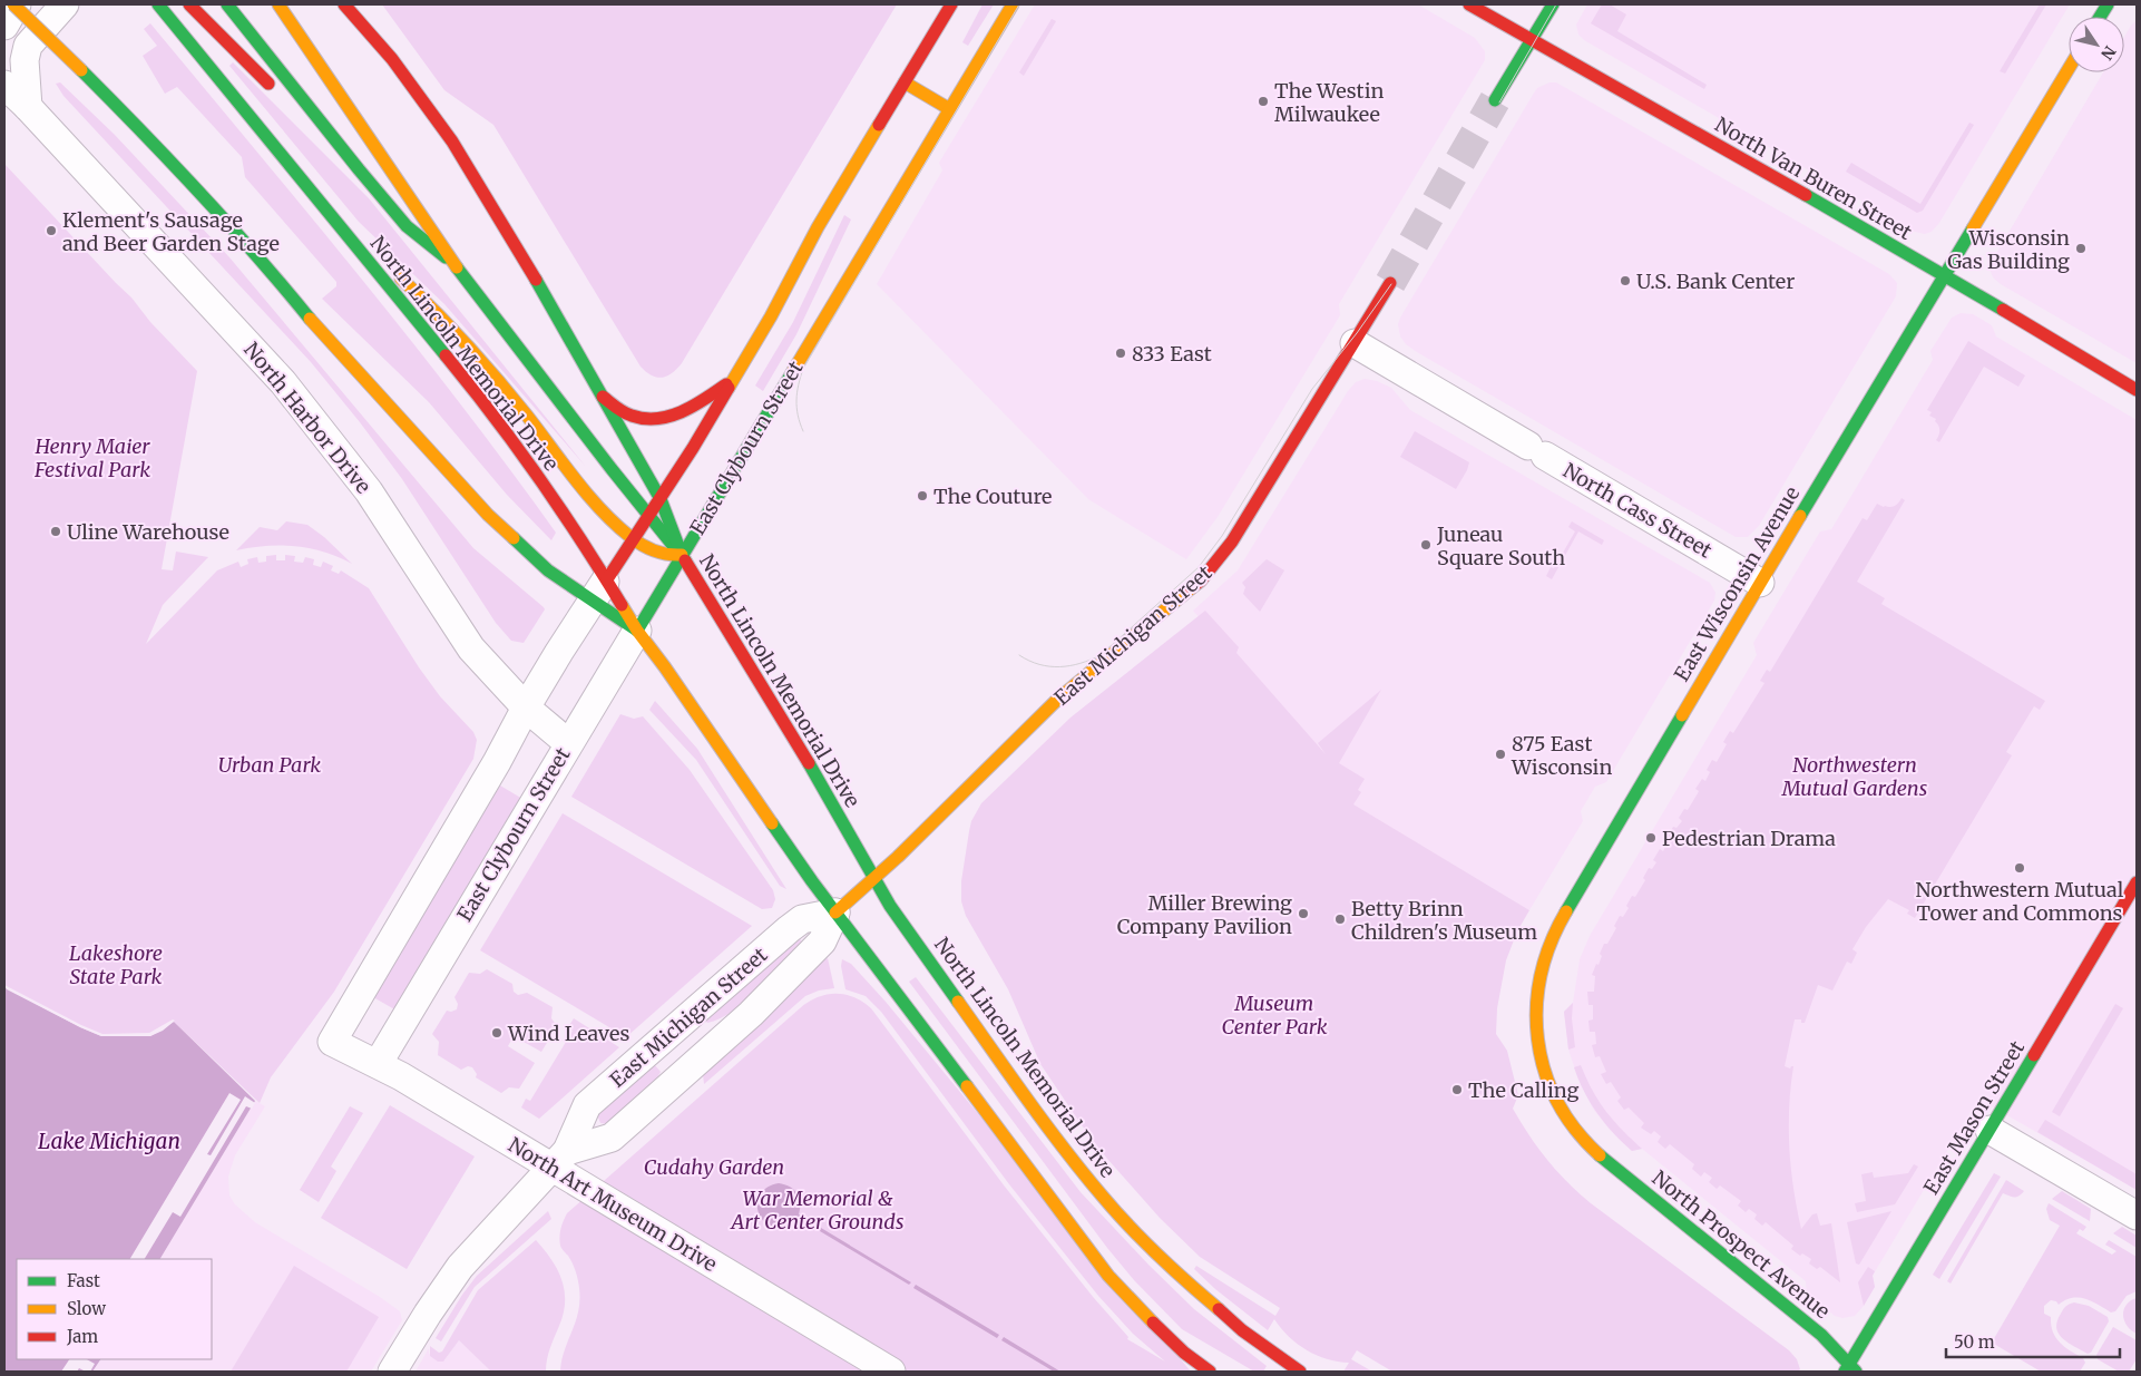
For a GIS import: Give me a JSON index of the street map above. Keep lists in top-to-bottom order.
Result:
{
  "streets": {
    "main road": [
      "North Van Buren Street",
      "North Lincoln Memorial Drive",
      "East Clybourn Street",
      "East Wisconsin Avenue",
      "East Michigan Street",
      "East Mason Street",
      "North Prospect Avenue"
    ],
    "street": ["North Harbor Drive", "North Cass Street", "North Art Museum Drive"]
  },
  "crossings": [
    ["North Van Buren Street", "East Wisconsin Avenue"],
    ["North Lincoln Memorial Drive", "East Clybourn Street"],
    ["North Lincoln Memorial Drive", "East Michigan Street"],
    ["North Harbor Drive", "East Clybourn Street"],
    ["North Harbor Drive", "North Art Museum Drive"],
    ["East Clybourn Street", "North Art Museum Drive"],
    ["North Cass Street", "East Wisconsin Avenue"],
    ["North Cass Street", "East Michigan Street"],
    ["East Wisconsin Avenue", "North Prospect Avenue"],
    ["East Michigan Street", "North Art Museum Drive"],
    ["East Mason Street", "North Prospect Avenue"]
  ],
  "water": ["Lake Michigan"],
  "parks": [
    "Henry Maier Festival Park",
    "Urban Park",
    "Northwestern Mutual Gardens",
    "Lakeshore State Park",
    "Museum Center Park",
    "Cudahy Garden",
    "War Memorial & Art Center Grounds"
  ],
  "places": [
    "The Westin Milwaukee",
    "Klement's Sausage and Beer Garden Stage",
    "Wisconsin Gas Building",
    "U.S. Bank Center",
    "833 East",
    "The Couture",
    "Uline Warehouse",
    "Juneau Square South",
    "875 East Wisconsin",
    "Pedestrian Drama",
    "Northwestern Mutual Tower and Commons",
    "Miller Brewing Company Pavilion",
    "Betty Brinn Children's Museum",
    "Wind Leaves",
    "The Calling"
  ],
  "legend": ["Fast", "Slow", "Jam"],
  "scale_bar": "50 m",
  "north": "bottom right"
}
